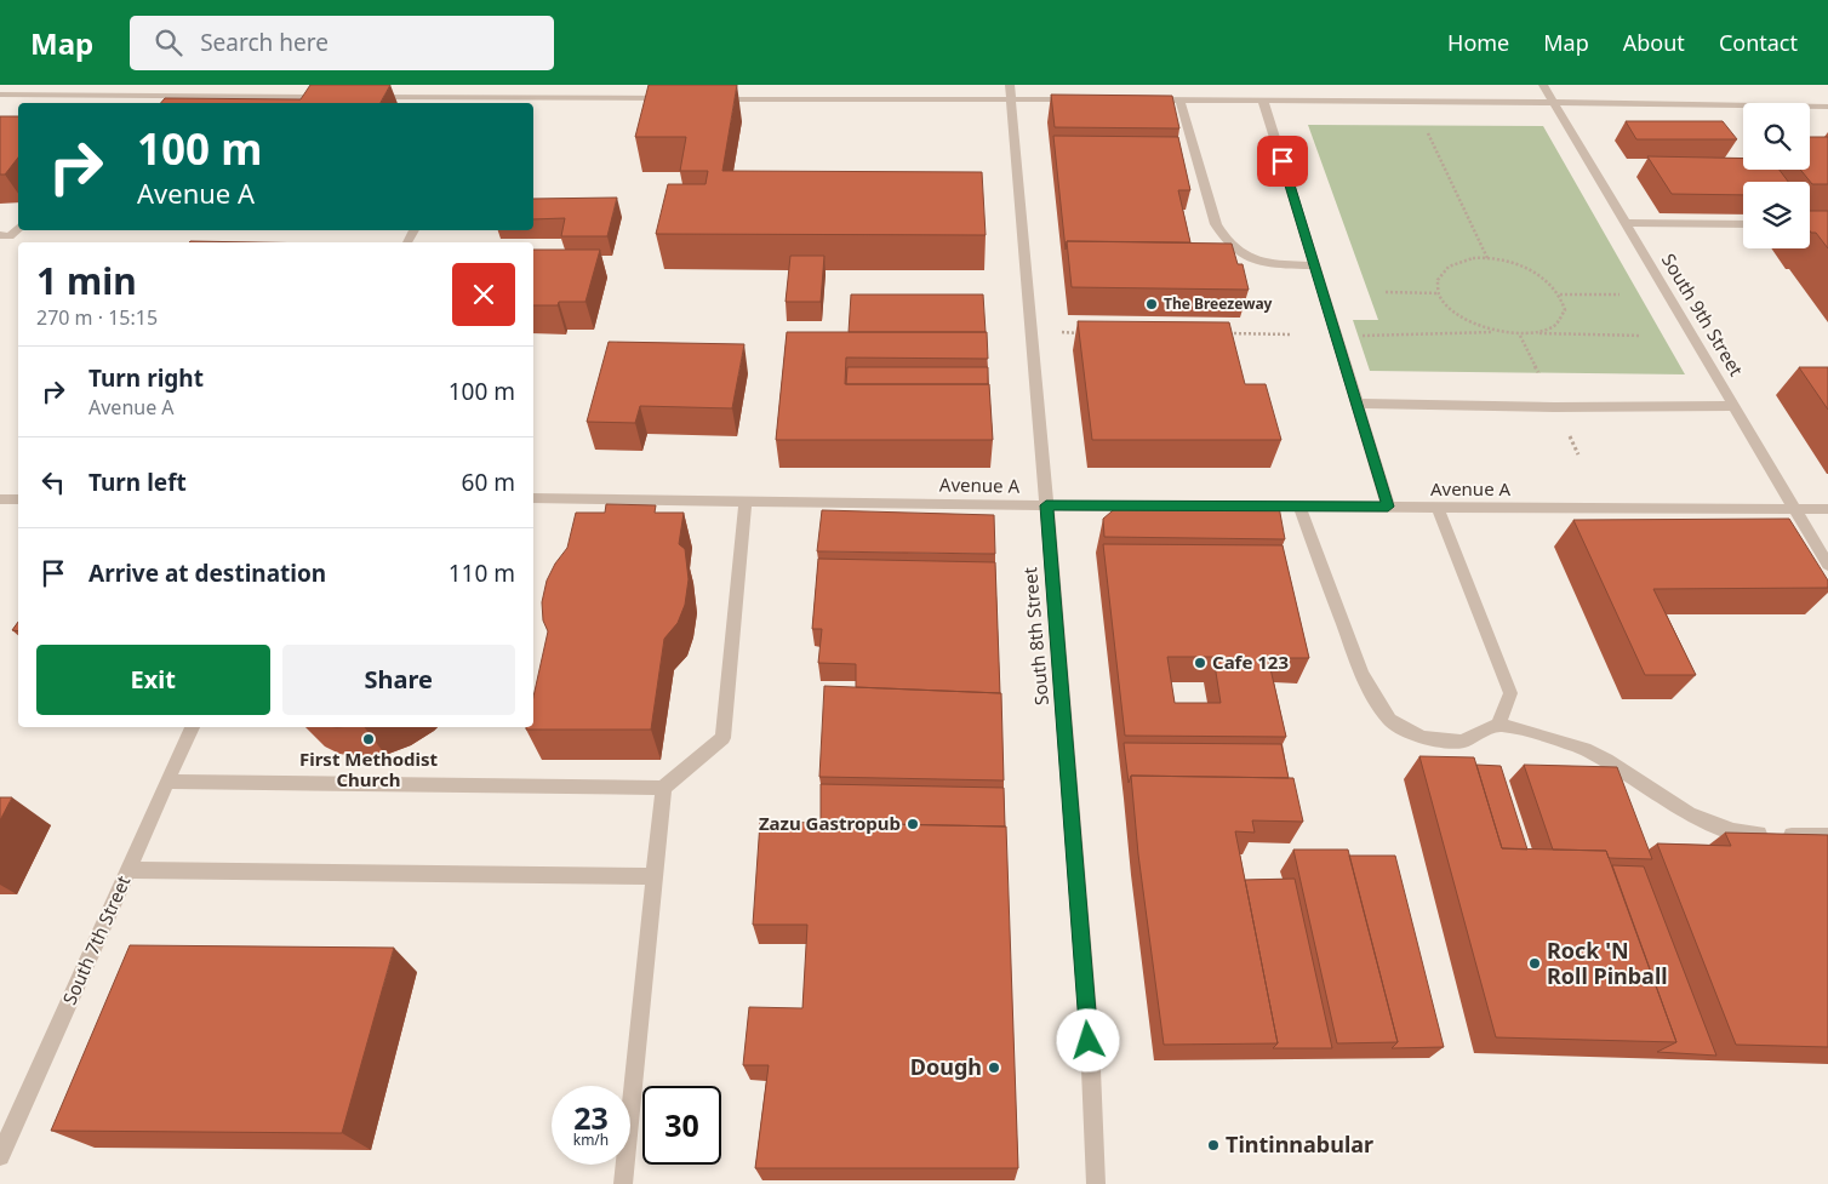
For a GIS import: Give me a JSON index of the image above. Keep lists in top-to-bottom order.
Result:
{
  "streets": {
    "street": [
      "South 9th Street",
      "Avenue A",
      "South 8th Street",
      "South 7th Street"
    ]
  },
  "crossings": [
    ["South 9th Street", "Avenue A"],
    ["Avenue A", "South 8th Street"]
  ],
  "places": [
    "The Breezeway",
    "Cafe 123",
    "First Methodist Church",
    "Zazu Gastropub",
    "Rock 'N Roll Pinball",
    "Dough",
    "Tintinnabular"
  ],
  "page": {
    "header": "Map",
    "search": "Search here",
    "nav": [
      "Home",
      "Map",
      "About",
      "Contact"
    ],
    "turn": ["100 m", "Avenue A"],
    "heading": ["1 min", "270 m · 15:15"],
    "list": [
      {
        "name": "Turn right",
        "note": "Avenue A",
        "value": "100 m"
      },
      {
        "name": "Turn left",
        "value": "60 m"
      },
      {
        "name": "Arrive at destination",
        "value": "110 m"
      }
    ],
    "buttons": ["Exit", "Share"],
    "speed": "23 km/h",
    "limit": "30"
  }
}
